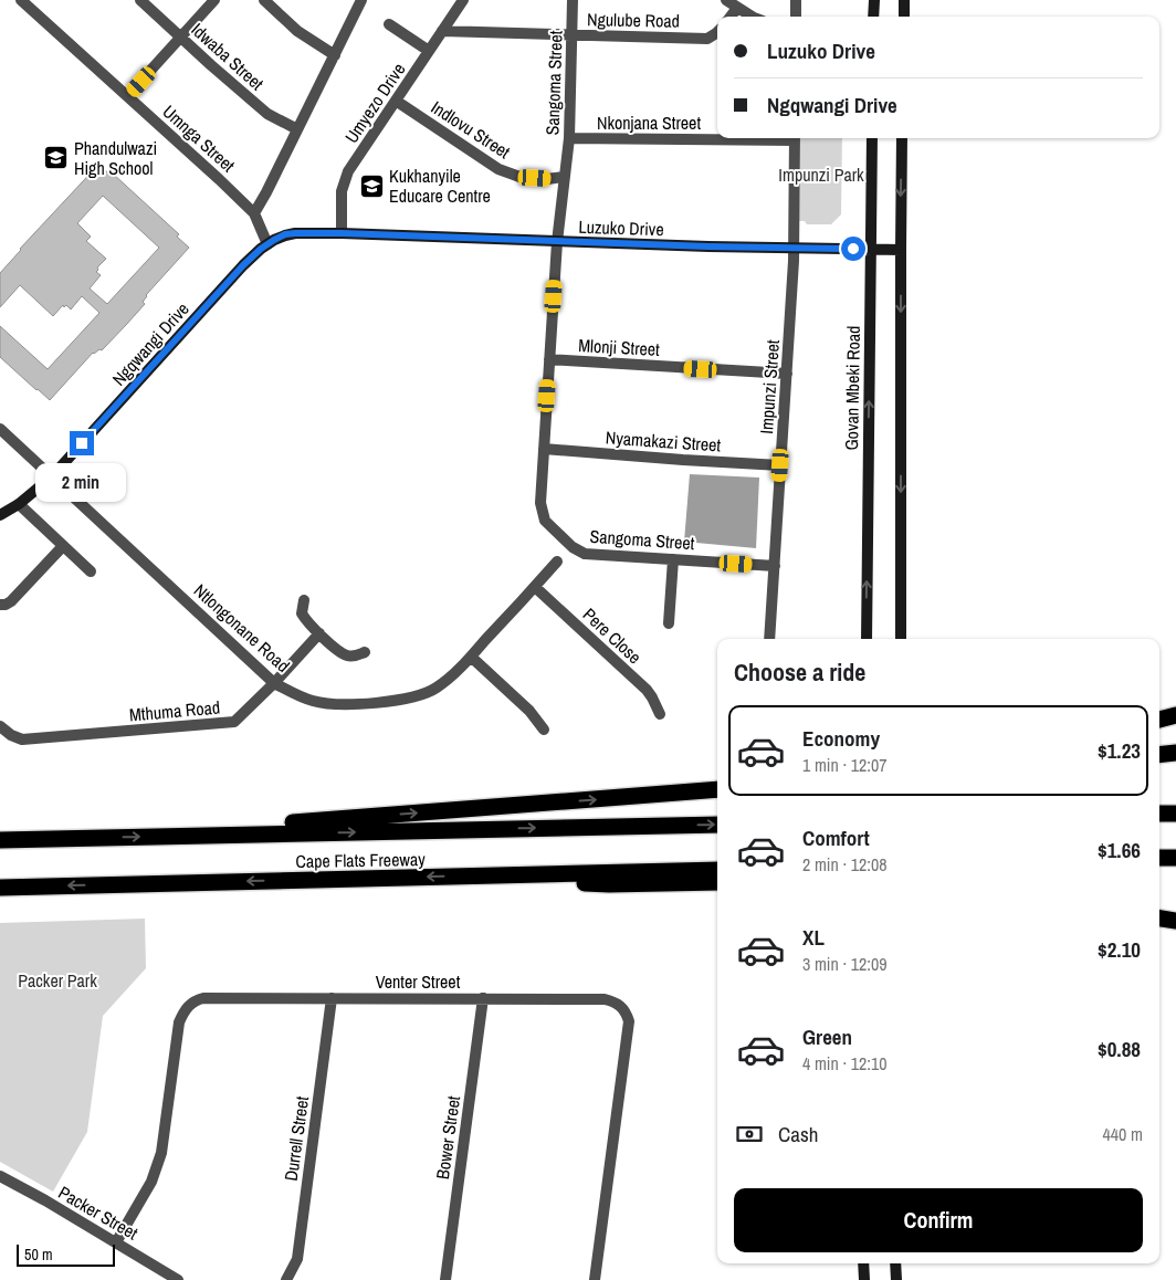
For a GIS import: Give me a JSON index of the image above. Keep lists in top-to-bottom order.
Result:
{
  "streets": {
    "highway": ["Cape Flats Freeway"],
    "main road": ["Luzuko Drive", "Ngqwangi Drive", "Govan Mbeki Road"],
    "street": [
      "Ngulube Road",
      "Idwaba Street",
      "Sangoma Street",
      "Umyezo Drive",
      "Nkonjana Street",
      "Indlovu Street",
      "Umnga Street",
      "Mlonji Street",
      "Impunzi Street",
      "Nyamakazi Street",
      "Ntlongonane Road",
      "Pere Close",
      "Mthuma Road",
      "Venter Street",
      "Bower Street",
      "Durrell Street",
      "Packer Street"
    ]
  },
  "crossings": [
    ["Ngulube Road", "Sangoma Street"],
    ["Ngulube Road", "Umyezo Drive"],
    ["Sangoma Street", "Nkonjana Street"],
    ["Sangoma Street", "Indlovu Street"],
    ["Sangoma Street", "Luzuko Drive"],
    ["Sangoma Street", "Mlonji Street"],
    ["Sangoma Street", "Impunzi Street"],
    ["Sangoma Street", "Nyamakazi Street"],
    ["Umyezo Drive", "Indlovu Street"],
    ["Umyezo Drive", "Luzuko Drive"],
    ["Umyezo Drive", "Ngqwangi Drive"],
    ["Umnga Street", "Ngqwangi Drive"],
    ["Luzuko Drive", "Ngqwangi Drive"],
    ["Luzuko Drive", "Impunzi Street"],
    ["Luzuko Drive", "Govan Mbeki Road"],
    ["Ngqwangi Drive", "Ntlongonane Road"],
    ["Mlonji Street", "Impunzi Street"],
    ["Impunzi Street", "Nyamakazi Street"],
    ["Ntlongonane Road", "Pere Close"],
    ["Ntlongonane Road", "Mthuma Road"],
    ["Venter Street", "Bower Street"],
    ["Venter Street", "Durrell Street"],
    ["Venter Street", "Packer Street"]
  ],
  "parks": ["Impunzi Park", "Packer Park"],
  "places": {
    "school or university": ["Phandulwazi High School", "Kukhanyile Educare Centre"]
  },
  "scale_bar": "50 m",
  "page": {
    "banner": ["Luzuko Drive", "Ngqwangi Drive"],
    "bubble": "2 min",
    "heading": "Choose a ride",
    "list": [
      {
        "name": "Economy",
        "note": "1 min · 12:07",
        "value": "$1.23"
      },
      {
        "name": "Comfort",
        "note": "2 min · 12:08",
        "value": "$1.66"
      },
      {
        "name": "XL",
        "note": "3 min · 12:09",
        "value": "$2.10"
      },
      {
        "name": "Green",
        "note": "4 min · 12:10",
        "value": "$0.88"
      }
    ],
    "pay": ["Cash", "440 m"],
    "buttons": "Confirm",
    "scale": "50 m"
  }
}
